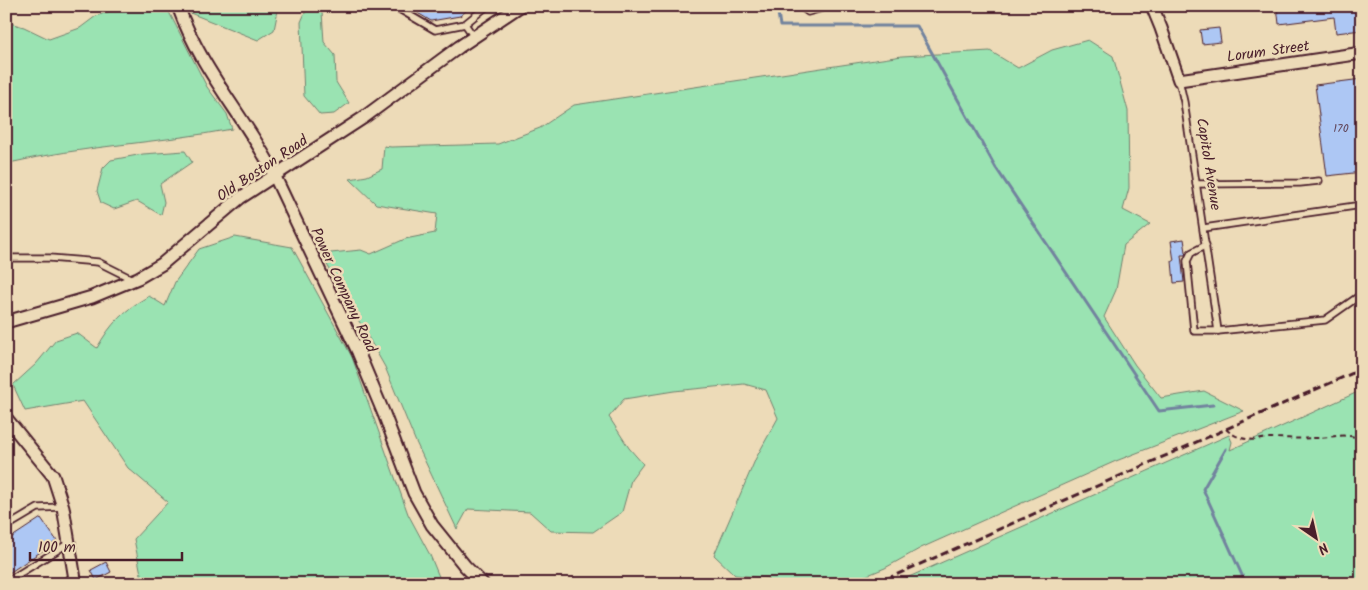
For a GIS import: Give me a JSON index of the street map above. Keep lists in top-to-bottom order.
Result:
{
  "streets": {
    "street": [
      "Lorum Street",
      "Capitol Avenue",
      "Old Boston Road",
      "Power Company Road"
    ]
  },
  "crossings": [
    ["Lorum Street", "Capitol Avenue"],
    ["Old Boston Road", "Power Company Road"]
  ],
  "house_numbers": ["170"],
  "scale_bar": "100 m",
  "north": "bottom right"
}
